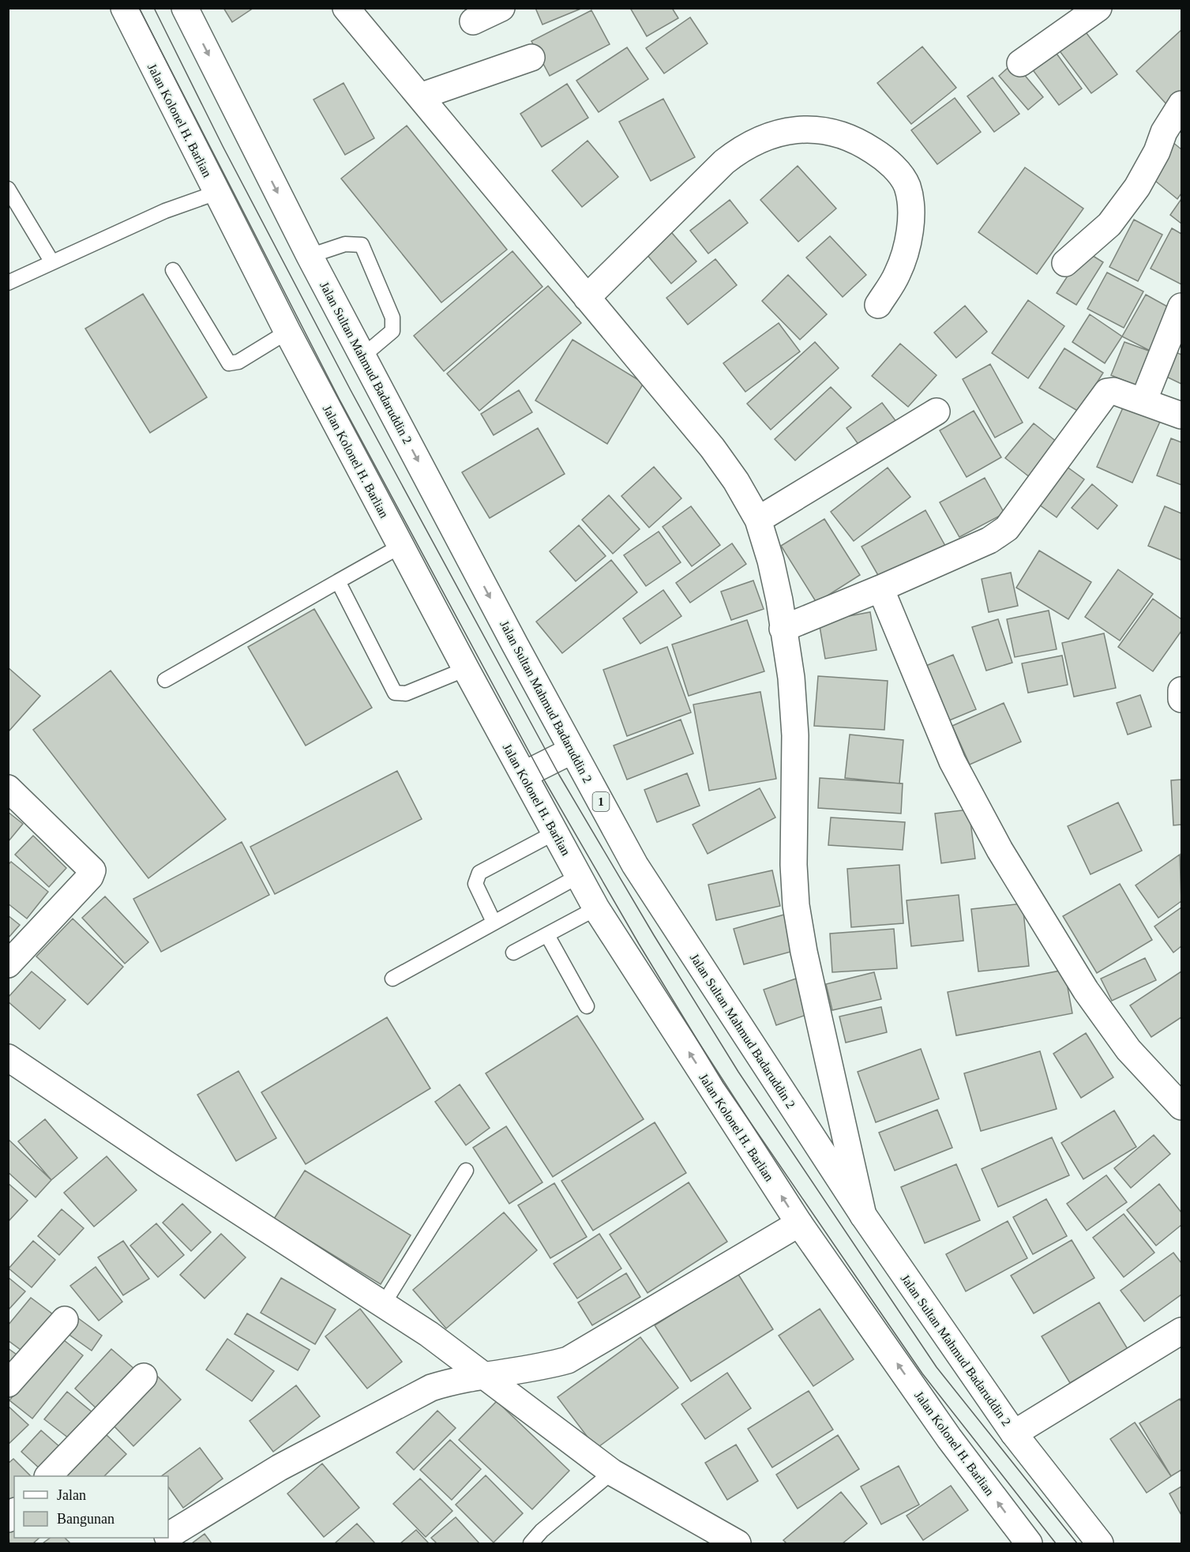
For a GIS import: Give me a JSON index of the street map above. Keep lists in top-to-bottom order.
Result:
{
  "streets": {
    "main road": ["Jalan Kolonel H. Barlian", "Jalan Sultan Mahmud Badaruddin 2", "1"]
  },
  "one_way": ["Jalan Kolonel H. Barlian"],
  "legend": ["Jalan", "Bangunan"]
}
